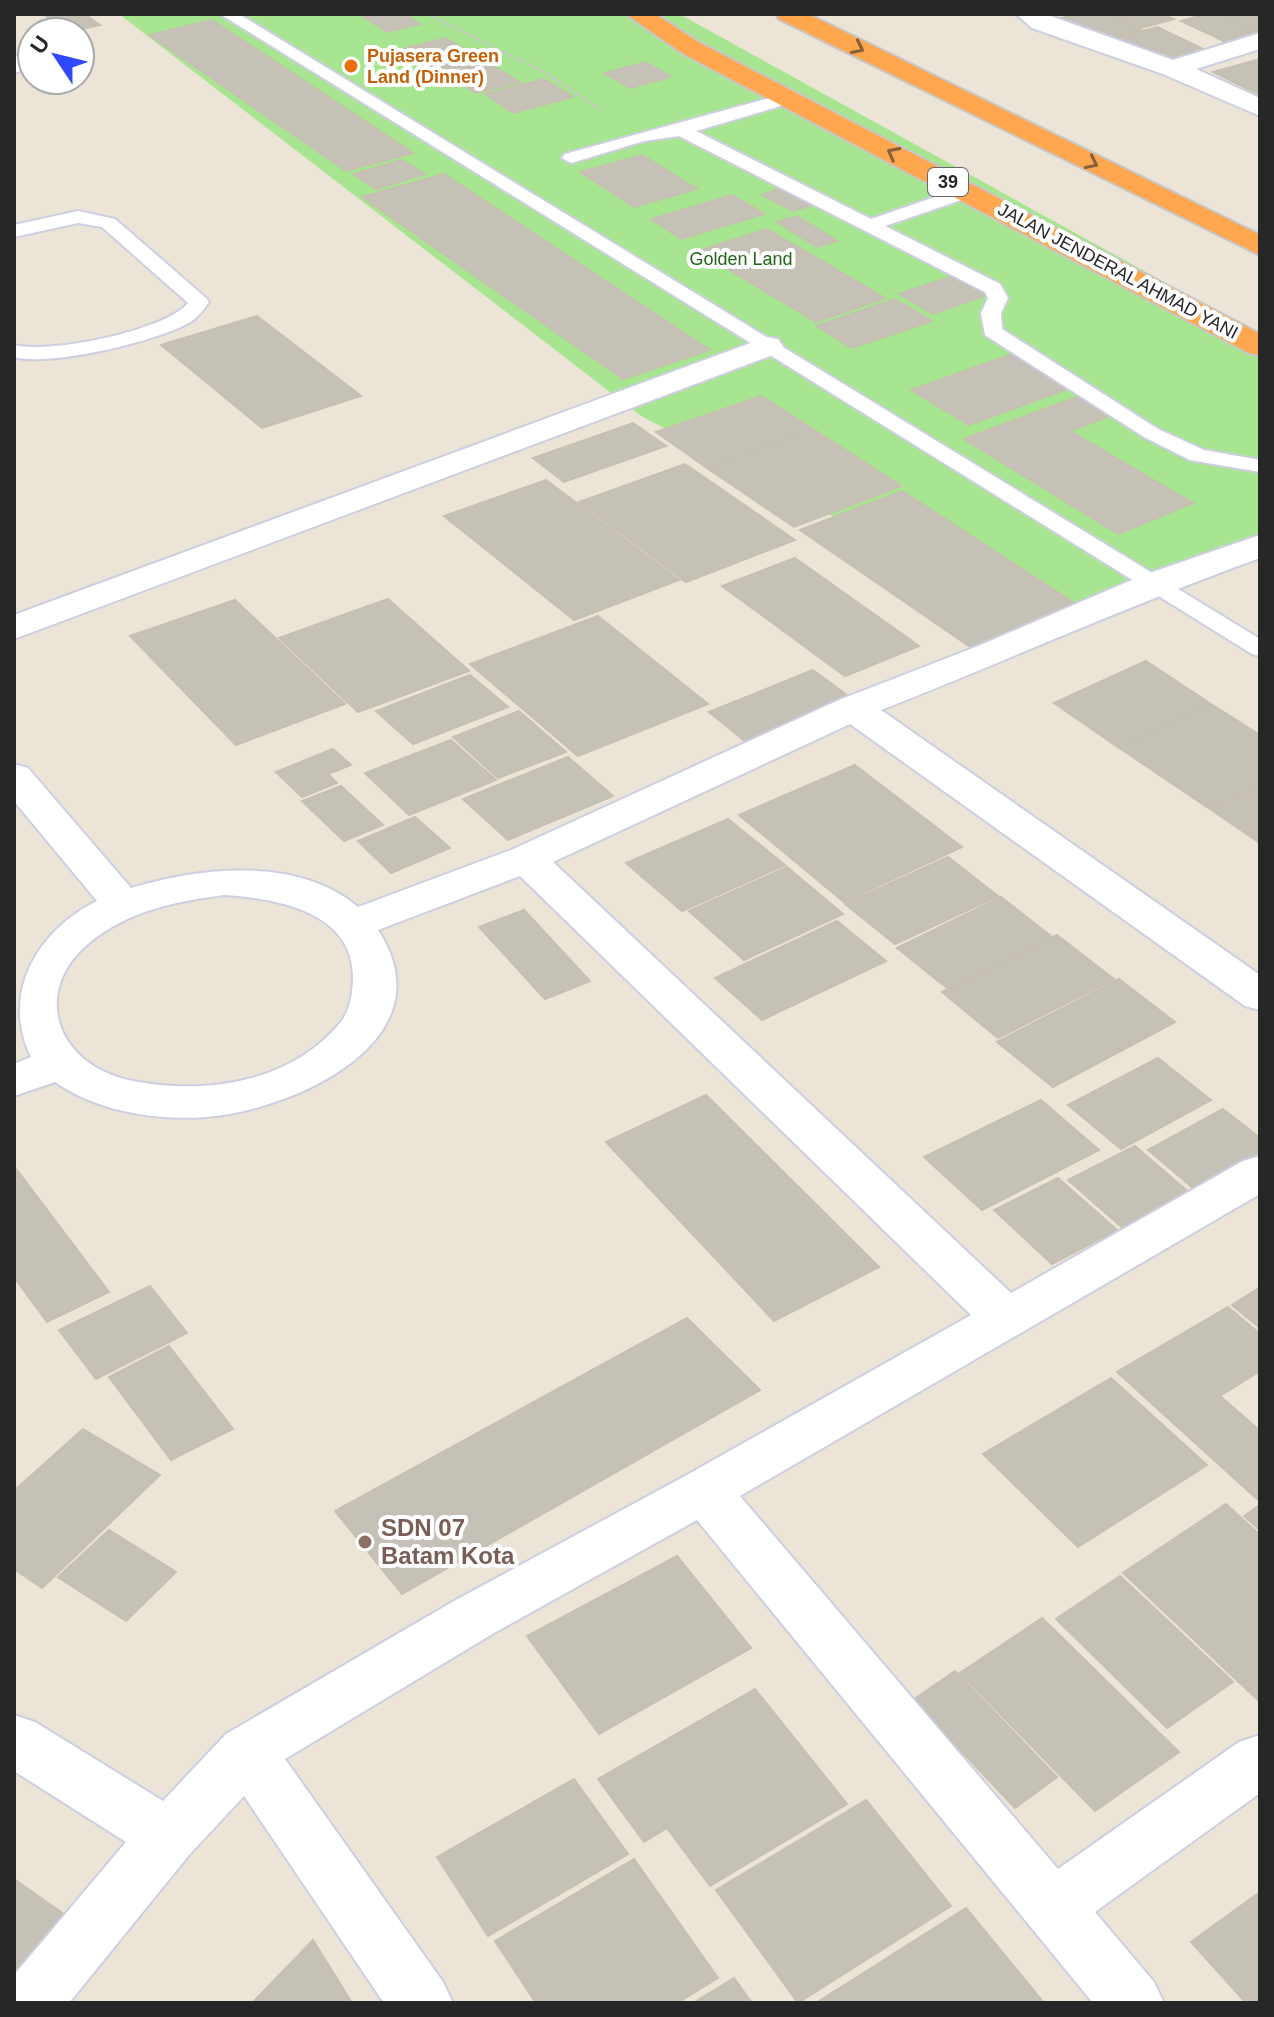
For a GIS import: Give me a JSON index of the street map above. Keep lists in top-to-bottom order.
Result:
{
  "streets": {
    "highway": ["39", "JALAN JENDERAL AHMAD YANI"]
  },
  "parks": ["Golden Land"],
  "places": ["Pujasera Green Land (Dinner)", "SDN 07 Batam Kota"],
  "north": "top left"
}
